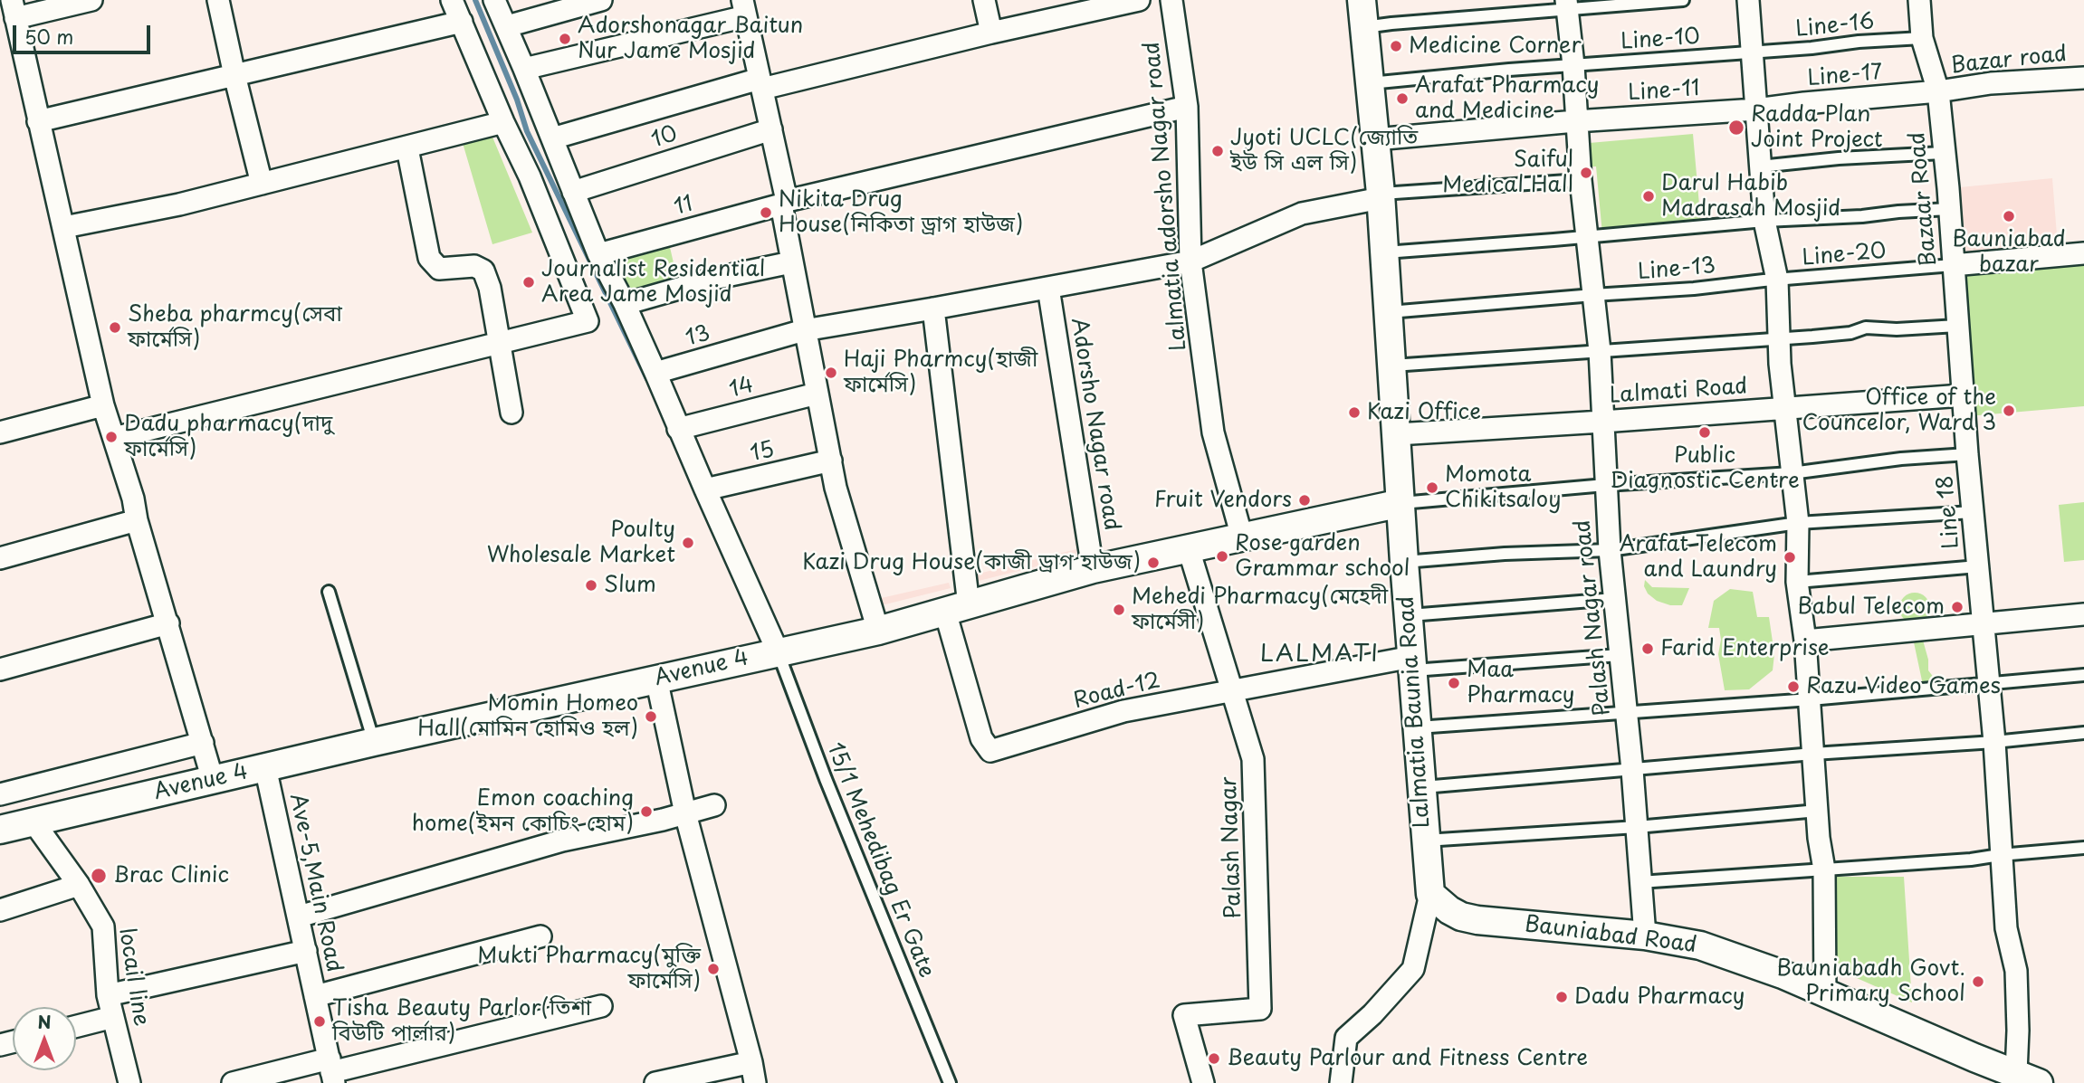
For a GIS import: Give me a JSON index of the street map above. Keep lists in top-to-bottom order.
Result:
{
  "streets": {
    "street": [
      "Bazar road",
      "Line-17",
      "Line-11",
      "10",
      "Lalmatia adorsho Nagar road",
      "Bazaar Road",
      "11",
      "13",
      "14",
      "Lalmati Road",
      "Adorsho Nagar road",
      "15",
      "Line 18",
      "Palash Nagar road",
      "Avenue 4",
      "Road-12",
      "Lalmatia Baunia Road",
      "Palash Nagar",
      "Ave-5,Main Road",
      "Bauniabad Road",
      "locail line"
    ],
    "lane": [
      "Line-16",
      "Line-10",
      "Line-20",
      "Line-13",
      "15/1 Mehedibag Er Gate"
    ]
  },
  "crossings": [
    ["Line-16", "Line-10"],
    ["Line-16", "Bazaar Road"],
    ["Line-10", "Palash Nagar road"],
    ["Line-10", "Lalmatia Baunia Road"],
    ["Bazar road", "Line-17"],
    ["Bazar road", "Bazaar Road"],
    ["Line-17", "Line-11"],
    ["Line-17", "Bazaar Road"],
    ["Line-11", "Palash Nagar road"],
    ["Line-11", "Lalmatia Baunia Road"],
    ["Lalmatia adorsho Nagar road", "11"],
    ["Lalmatia adorsho Nagar road", "13"],
    ["Lalmatia adorsho Nagar road", "Avenue 4"],
    ["Bazaar Road", "Line-20"],
    ["Bazaar Road", "Lalmati Road"],
    ["Bazaar Road", "Line 18"],
    ["Line-20", "Line-13"],
    ["Line-13", "Palash Nagar road"],
    ["Line-13", "Lalmatia Baunia Road"],
    ["13", "Adorsho Nagar road"],
    ["13", "Lalmatia Baunia Road"],
    ["Lalmati Road", "Line 18"],
    ["Lalmati Road", "Palash Nagar road"],
    ["Lalmati Road", "Lalmatia Baunia Road"],
    ["Adorsho Nagar road", "Avenue 4"],
    ["Line 18", "Bauniabad Road"],
    ["Palash Nagar road", "Bauniabad Road"],
    ["Avenue 4", "Road-12"],
    ["Avenue 4", "Lalmatia Baunia Road"],
    ["Avenue 4", "Palash Nagar"],
    ["Avenue 4", "15/1 Mehedibag Er Gate"],
    ["Avenue 4", "Ave-5,Main Road"],
    ["Avenue 4", "locail line"],
    ["Road-12", "Lalmatia Baunia Road"],
    ["Road-12", "Palash Nagar"],
    ["Lalmatia Baunia Road", "Bauniabad Road"]
  ],
  "districts": ["LALMATI"],
  "places": [
    "Adorshonagar Baitun Nur Jame Mosjid",
    "Medicine Corner",
    "Arafat Pharmacy and Medicine",
    "Radda Plan Joint Project",
    "Jyoti UCLC(জ্যোতি ইউ সি এল সি)",
    "Saiful Medical Hall",
    "Darul Habib Madrasah Mosjid",
    "Nikita Drug House(নিকিতা ড্রাগ হাউজ)",
    "Bauniabad bazar",
    "Journalist Residential Area Jame Mosjid",
    "Sheba pharmcy(সেবা ফার্মেসি)",
    "Haji Pharmcy(হাজী ফার্মেসি)",
    "Office of the Councelor, Ward 3",
    "Kazi Office",
    "Public Diagnostic Centre",
    "Dadu pharmacy(দাদু ফার্মেসি)",
    "Momota Chikitsaloy",
    "Fruit Vendors",
    "Poulty Wholesale Market",
    "Rose garden Grammar school",
    "Arafat Telecom and Laundry",
    "Kazi Drug House(কাজী ড্রাগ হাউজ)",
    "Slum",
    "Babul Telecom",
    "Mehedi Pharmacy(মেহেদী ফার্মেসী)",
    "Farid Enterprise",
    "Maa Pharmacy",
    "Razu Video Games",
    "Momin Homeo Hall(মোমিন হোমিও হল)",
    "Emon coaching home(ইমন কোচিং হোম)",
    "Brac Clinic",
    "Mukti Pharmacy(মুক্তি ফার্মেসি)",
    "Bauniabadh Govt. Primary School",
    "Dadu Pharmacy",
    "Tisha Beauty Parlor(তিশা বিউটি পার্লার)",
    "Beauty Parlour and Fitness Centre"
  ],
  "scale_bar": "50 m",
  "north": "top"
}
